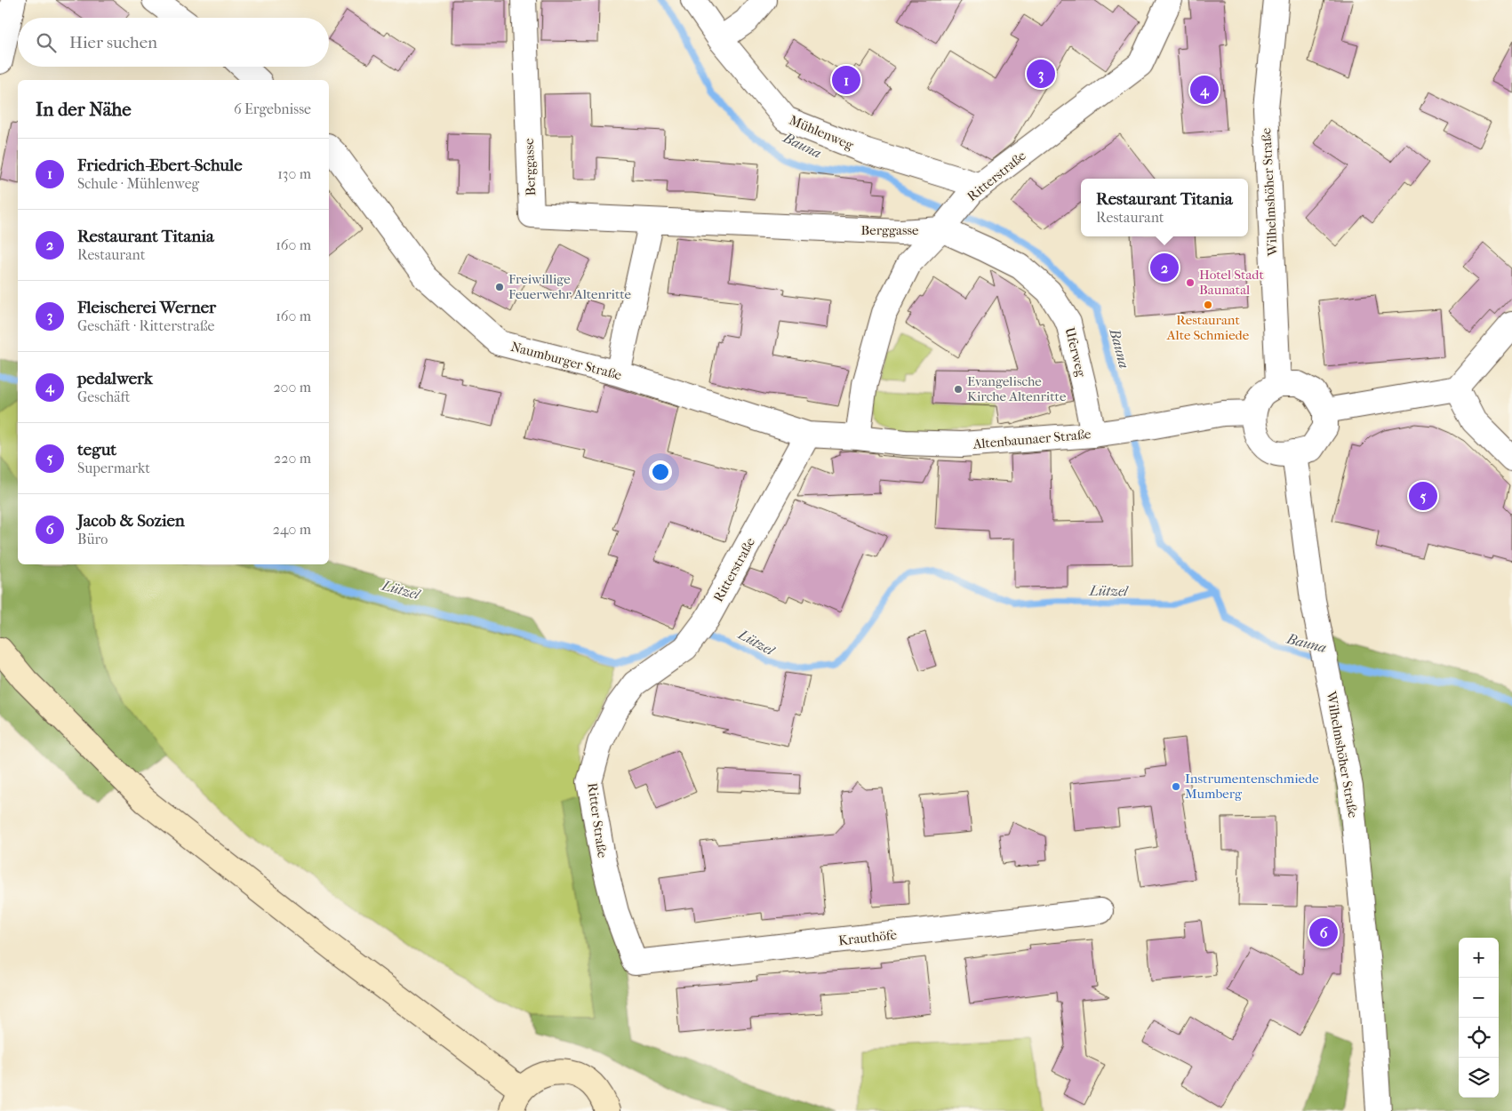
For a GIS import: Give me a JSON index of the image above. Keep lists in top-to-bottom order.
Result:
{
  "streets": {
    "street": [
      "Mühlenweg",
      "Berggasse",
      "Ritterstraße",
      "Wilhelmshöher Straße",
      "Uferweg",
      "Naumburger Straße",
      "Altenbaunaer Straße",
      "Ritter Straße",
      "Krauthöfe"
    ]
  },
  "crossings": [
    ["Mühlenweg", "Ritterstraße"],
    ["Berggasse", "Ritterstraße"],
    ["Berggasse", "Uferweg"],
    ["Ritterstraße", "Uferweg"],
    ["Ritterstraße", "Naumburger Straße"],
    ["Ritterstraße", "Altenbaunaer Straße"],
    ["Ritterstraße", "Ritter Straße"],
    ["Wilhelmshöher Straße", "Altenbaunaer Straße"],
    ["Uferweg", "Altenbaunaer Straße"],
    ["Naumburger Straße", "Altenbaunaer Straße"],
    ["Ritter Straße", "Krauthöfe"]
  ],
  "water": ["Bauna", "Lützel"],
  "places": [
    "Hotel Stadt Baunatal",
    "Freiwillige Feuerwehr Altenritte",
    "Restaurant Alte Schmiede",
    "Evangelische Kirche Altenritte",
    "Instrumentenschmiede Mumberg"
  ],
  "page": {
    "search": "Hier suchen",
    "pins": [
      "3",
      "1",
      "4",
      "2",
      "5",
      "6"
    ],
    "heading": ["In der Nähe", "6 Ergebnisse"],
    "list": [
      {
        "mark": "1",
        "name": "Friedrich-Ebert-Schule",
        "note": "Schule · Mühlenweg",
        "value": "130 m"
      },
      {
        "mark": "2",
        "name": "Restaurant Titania",
        "note": "Restaurant",
        "value": "160 m"
      },
      {
        "mark": "3",
        "name": "Fleischerei Werner",
        "note": "Geschäft · Ritterstraße",
        "value": "160 m"
      },
      {
        "mark": "4",
        "name": "pedalwerk",
        "note": "Geschäft",
        "value": "200 m"
      },
      {
        "mark": "5",
        "name": "tegut",
        "note": "Supermarkt",
        "value": "220 m"
      },
      {
        "mark": "6",
        "name": "Jacob & Sozien",
        "note": "Büro",
        "value": "240 m"
      }
    ],
    "popup": ["Restaurant Titania", "Restaurant"],
    "map_buttons": ["+", "−"]
  }
}
